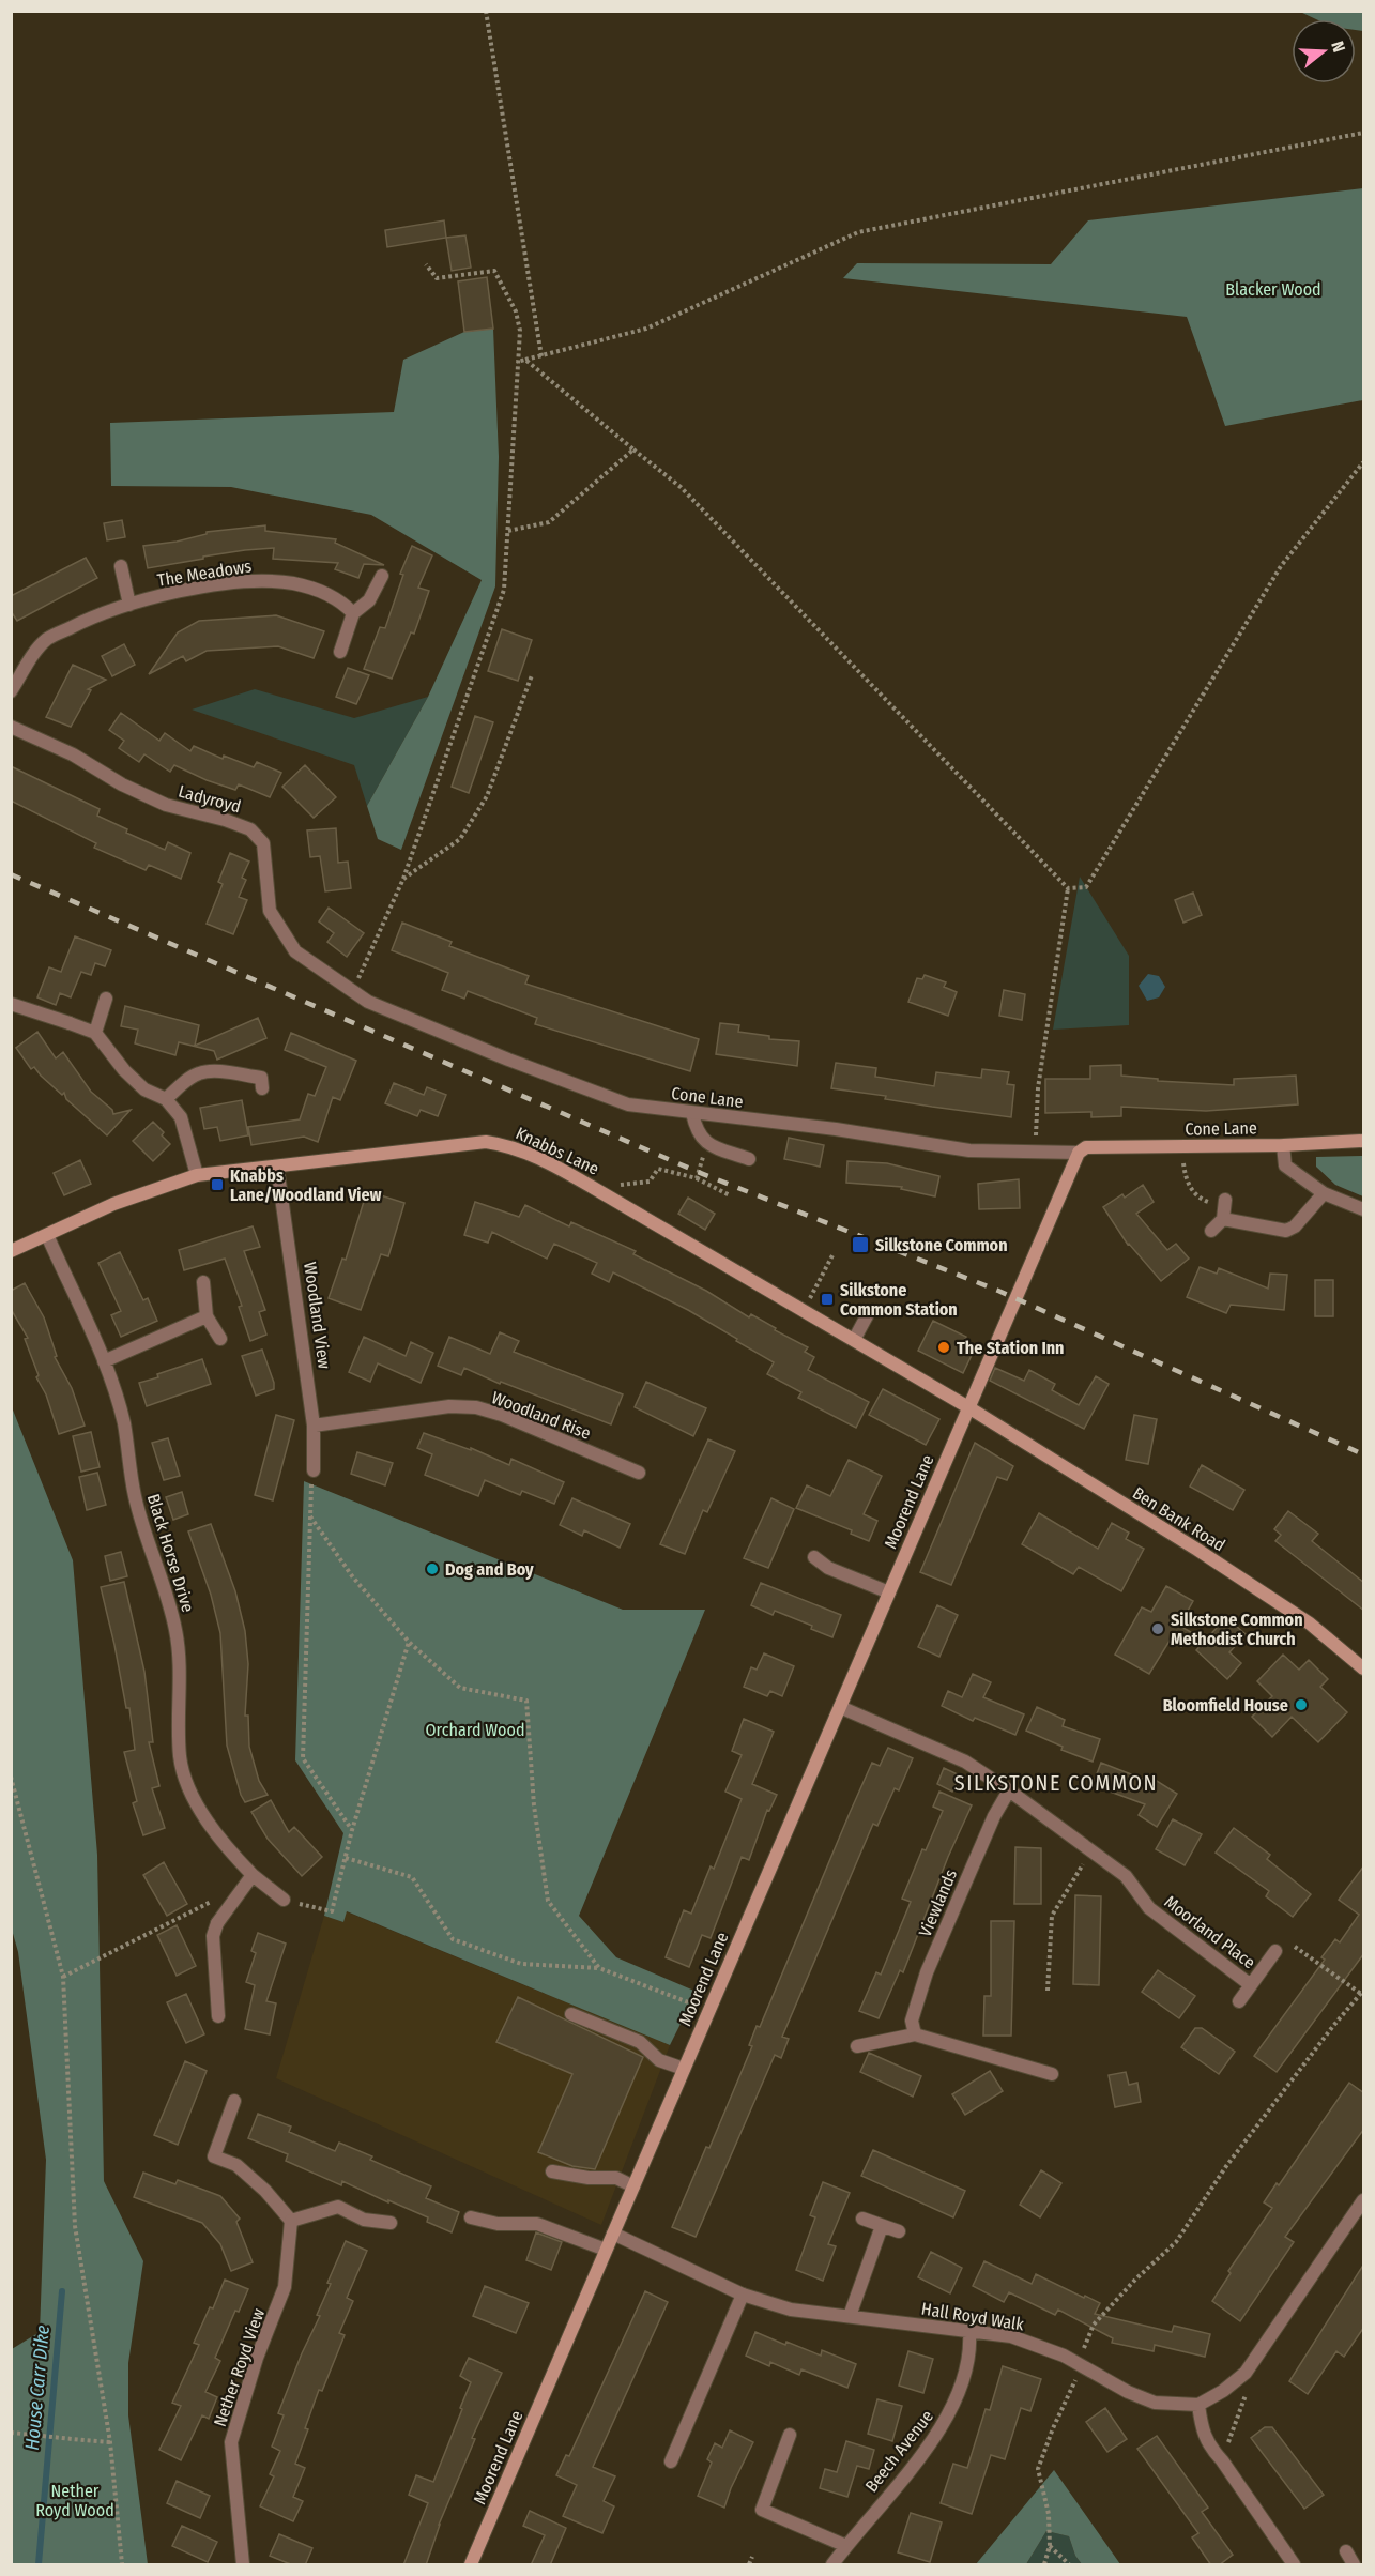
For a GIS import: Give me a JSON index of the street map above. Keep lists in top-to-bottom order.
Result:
{
  "streets": {
    "street": [
      "The Meadows",
      "Ladyroyd",
      "Cone Lane",
      "Knabbs Lane",
      "Woodland View",
      "Woodland Rise",
      "Moorend Lane",
      "Ben Bank Road",
      "Black Horse Drive",
      "Viewlands",
      "Moorland Place",
      "Hall Royd Walk",
      "Nether Royd View",
      "Beech Avenue"
    ]
  },
  "crossings": [
    ["Ladyroyd", "Cone Lane"],
    ["Knabbs Lane", "Woodland View"],
    ["Knabbs Lane", "Moorend Lane"],
    ["Knabbs Lane", "Ben Bank Road"],
    ["Knabbs Lane", "Black Horse Drive"],
    ["Woodland View", "Woodland Rise"],
    ["Moorend Lane", "Ben Bank Road"],
    ["Moorend Lane", "Hall Royd Walk"],
    ["Hall Royd Walk", "Beech Avenue"]
  ],
  "districts": ["SILKSTONE COMMON"],
  "water": ["House Carr Dike"],
  "parks": ["Blacker Wood", "Orchard Wood", "Nether Royd Wood"],
  "places": {
    "transit": ["Knabbs Lane/Woodland View", "Silkstone Common", "Silkstone Common Station"],
    "other": [
      "The Station Inn",
      "Dog and Boy",
      "Silkstone Common Methodist Church",
      "Bloomfield House"
    ]
  },
  "north": "right"
}
